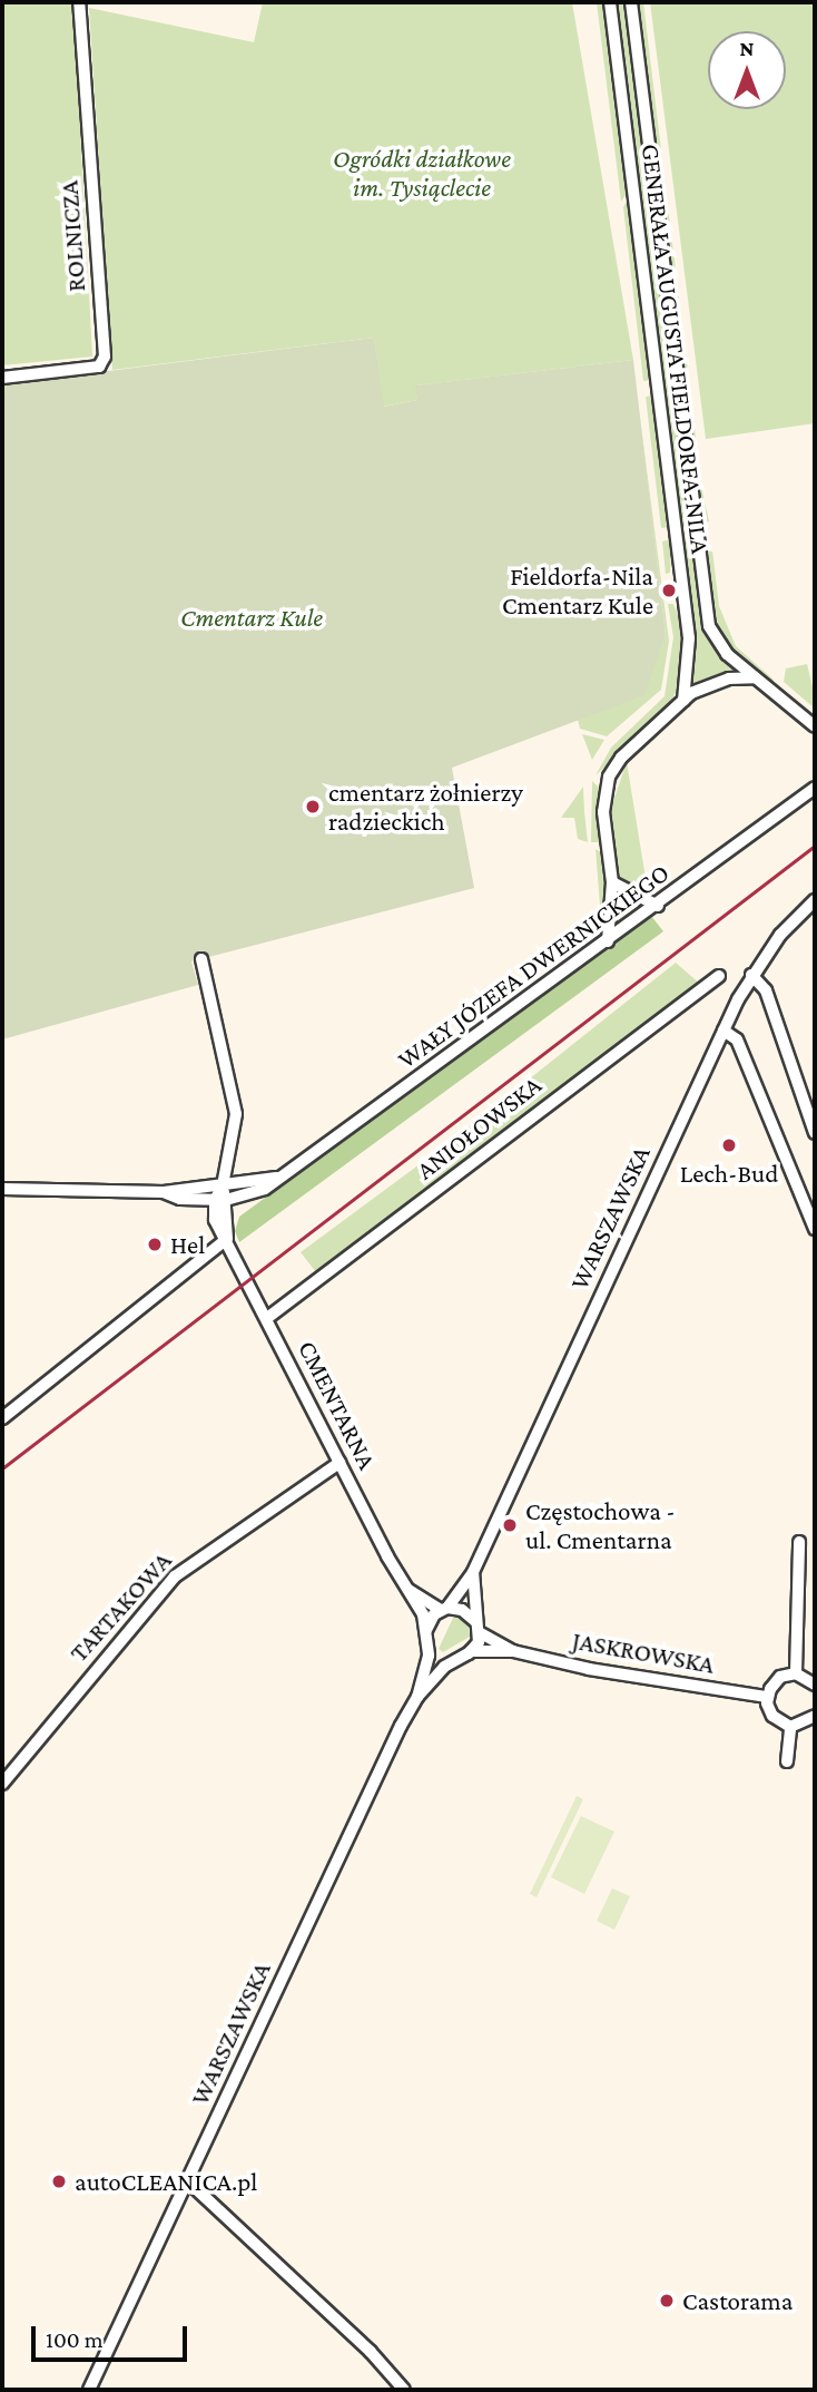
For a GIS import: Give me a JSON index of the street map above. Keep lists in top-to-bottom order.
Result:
{
  "streets": {
    "street": [
      "ROLNICZA",
      "GENERAŁA AUGUSTA FIELDORFA-NILA",
      "WAŁY JÓZEFA DWERNICKIEGO",
      "ANIOŁOWSKA",
      "WARSZAWSKA",
      "CMENTARNA",
      "TARTAKOWA",
      "JASKROWSKA"
    ]
  },
  "crossings": [
    ["WAŁY JÓZEFA DWERNICKIEGO", "CMENTARNA"],
    ["ANIOŁOWSKA", "CMENTARNA"],
    ["WARSZAWSKA", "CMENTARNA"],
    ["CMENTARNA", "TARTAKOWA"]
  ],
  "parks": ["Ogródki działkowe im. Tysiąclecie", "Cmentarz Kule"],
  "places": [
    "Fieldorfa-Nila Cmentarz Kule",
    "cmentarz żołnierzy radzieckich",
    "Lech-Bud",
    "Hel",
    "Częstochowa - ul. Cmentarna",
    "autoCLEANICA.pl",
    "Castorama"
  ],
  "scale_bar": "100 m",
  "north": "top"
}
